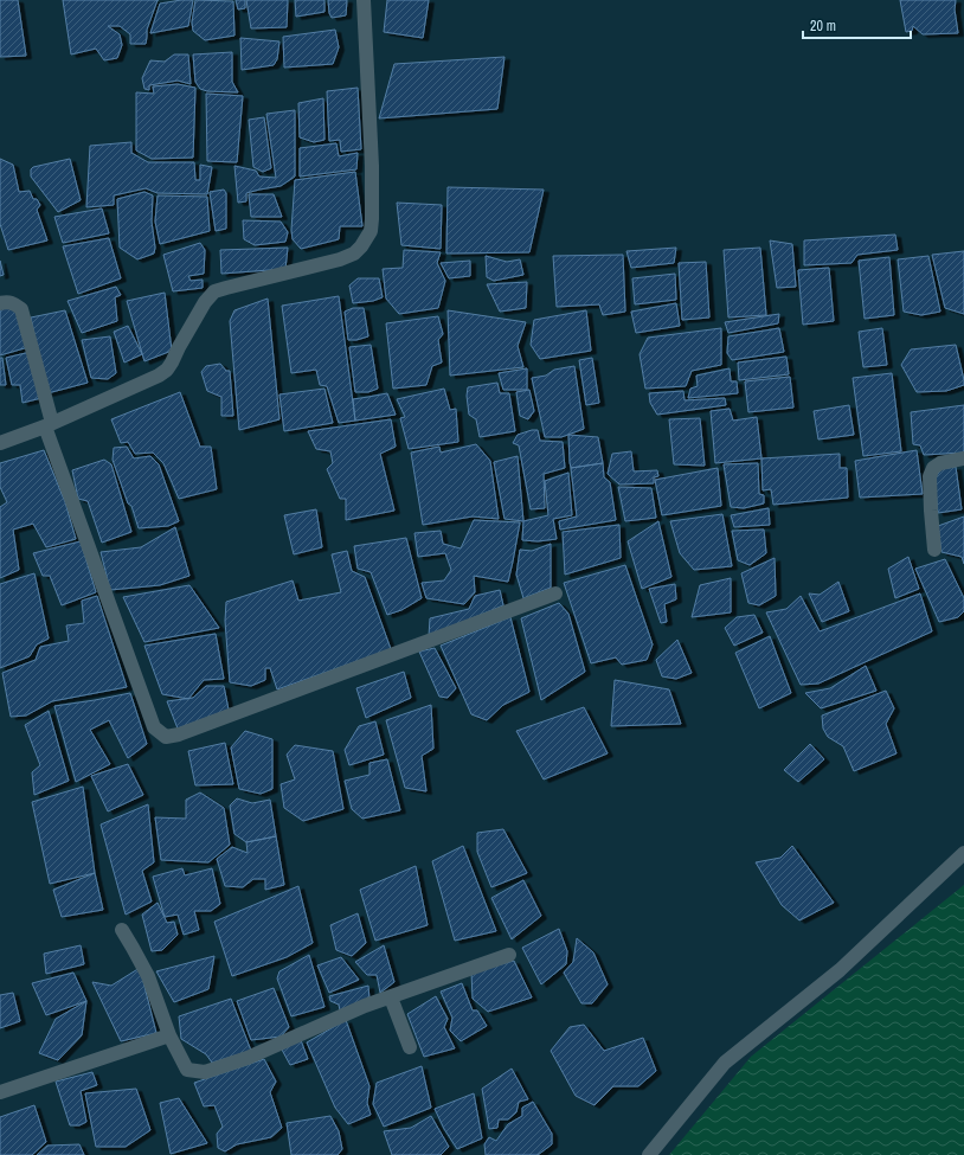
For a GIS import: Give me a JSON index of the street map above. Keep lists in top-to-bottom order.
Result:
{
  "scale_bar": "20 m"
}
